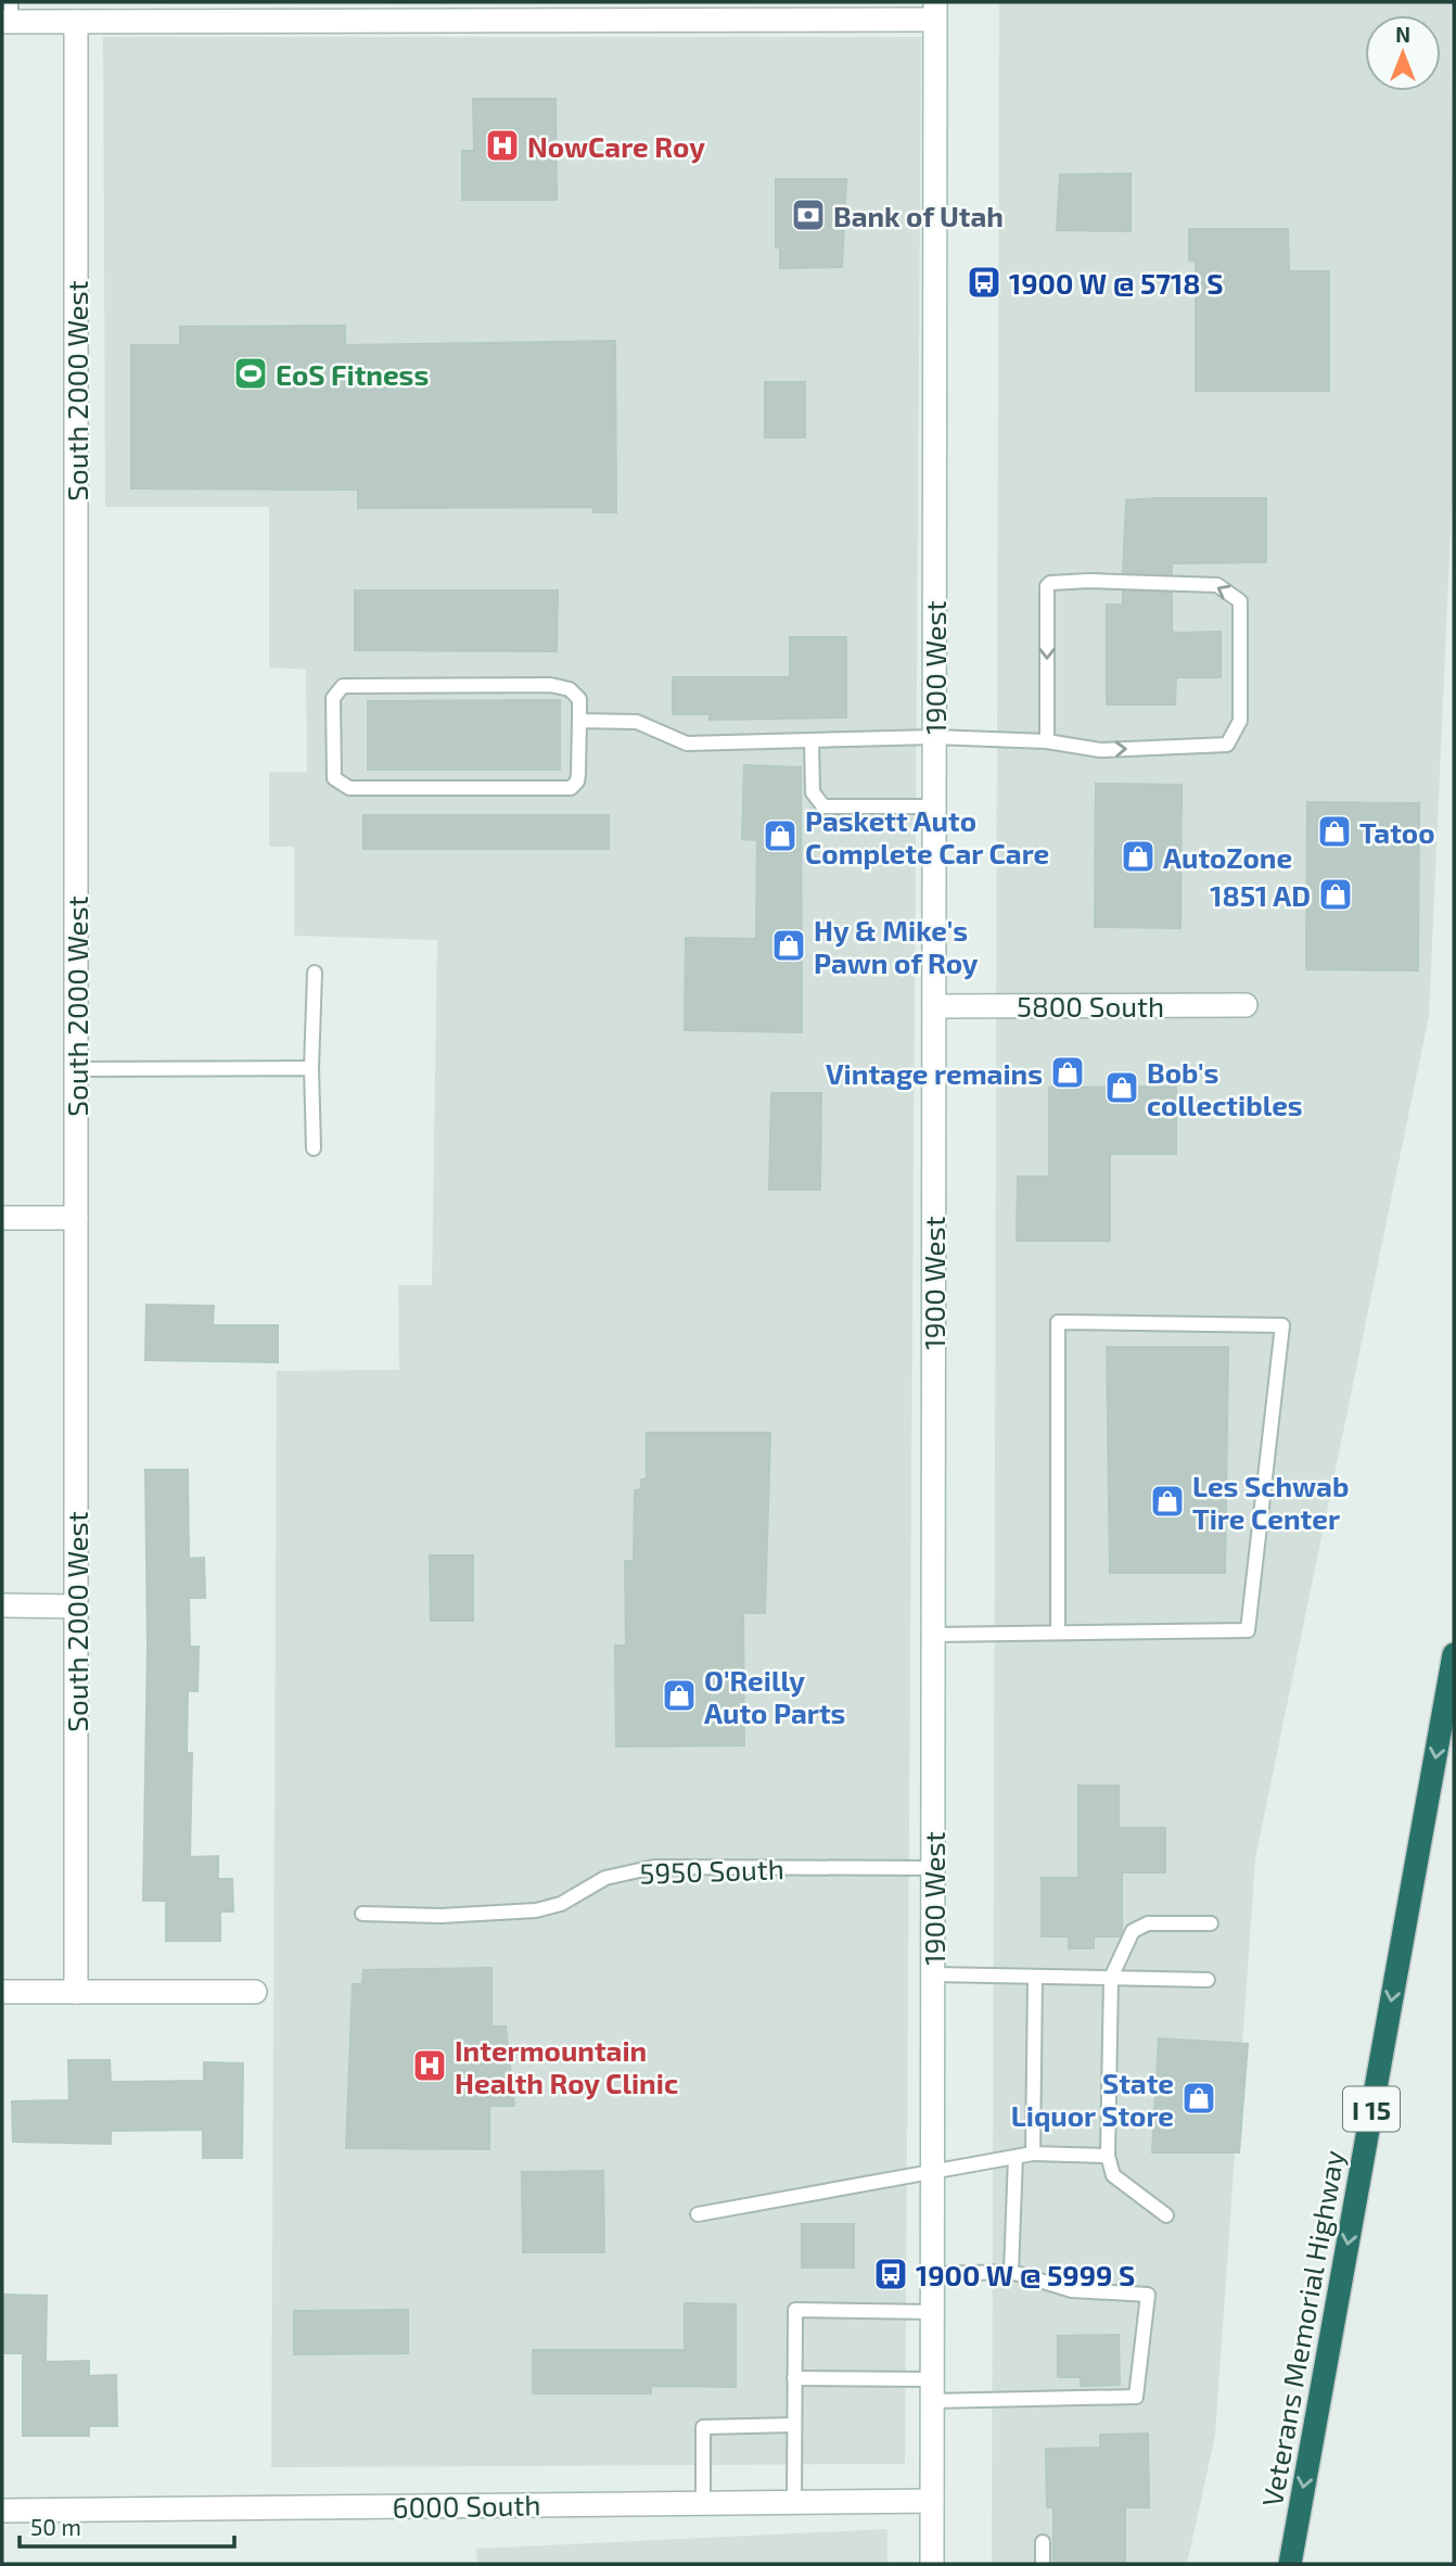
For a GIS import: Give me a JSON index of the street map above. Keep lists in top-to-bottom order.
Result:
{
  "streets": {
    "highway": ["I 15", "Veterans Memorial Highway"],
    "street": [
      "South 2000 West",
      "1900 West",
      "5800 South",
      "6000 South"
    ],
    "lane": ["5950 South"]
  },
  "crossings": [
    ["1900 West", "5800 South"],
    ["1900 West", "5950 South"],
    ["1900 West", "6000 South"]
  ],
  "one_way": ["Veterans Memorial Highway"],
  "places": {
    "hospital": ["NowCare Roy", "Intermountain Health Roy Clinic"],
    "bank": ["Bank of Utah"],
    "bus stop": ["1900 W @ 5718 S", "1900 W @ 5999 S"],
    "sports": ["EoS Fitness"],
    "shop": [
      "Tatoo",
      "Paskett Auto Complete Car Care",
      "AutoZone",
      "1851 AD",
      "Hy & Mike's Pawn of Roy",
      "Vintage remains",
      "Bob's collectibles",
      "Les Schwab Tire Center",
      "O'Reilly Auto Parts",
      "State Liquor Store"
    ]
  },
  "scale_bar": "50 m",
  "north": "top"
}
